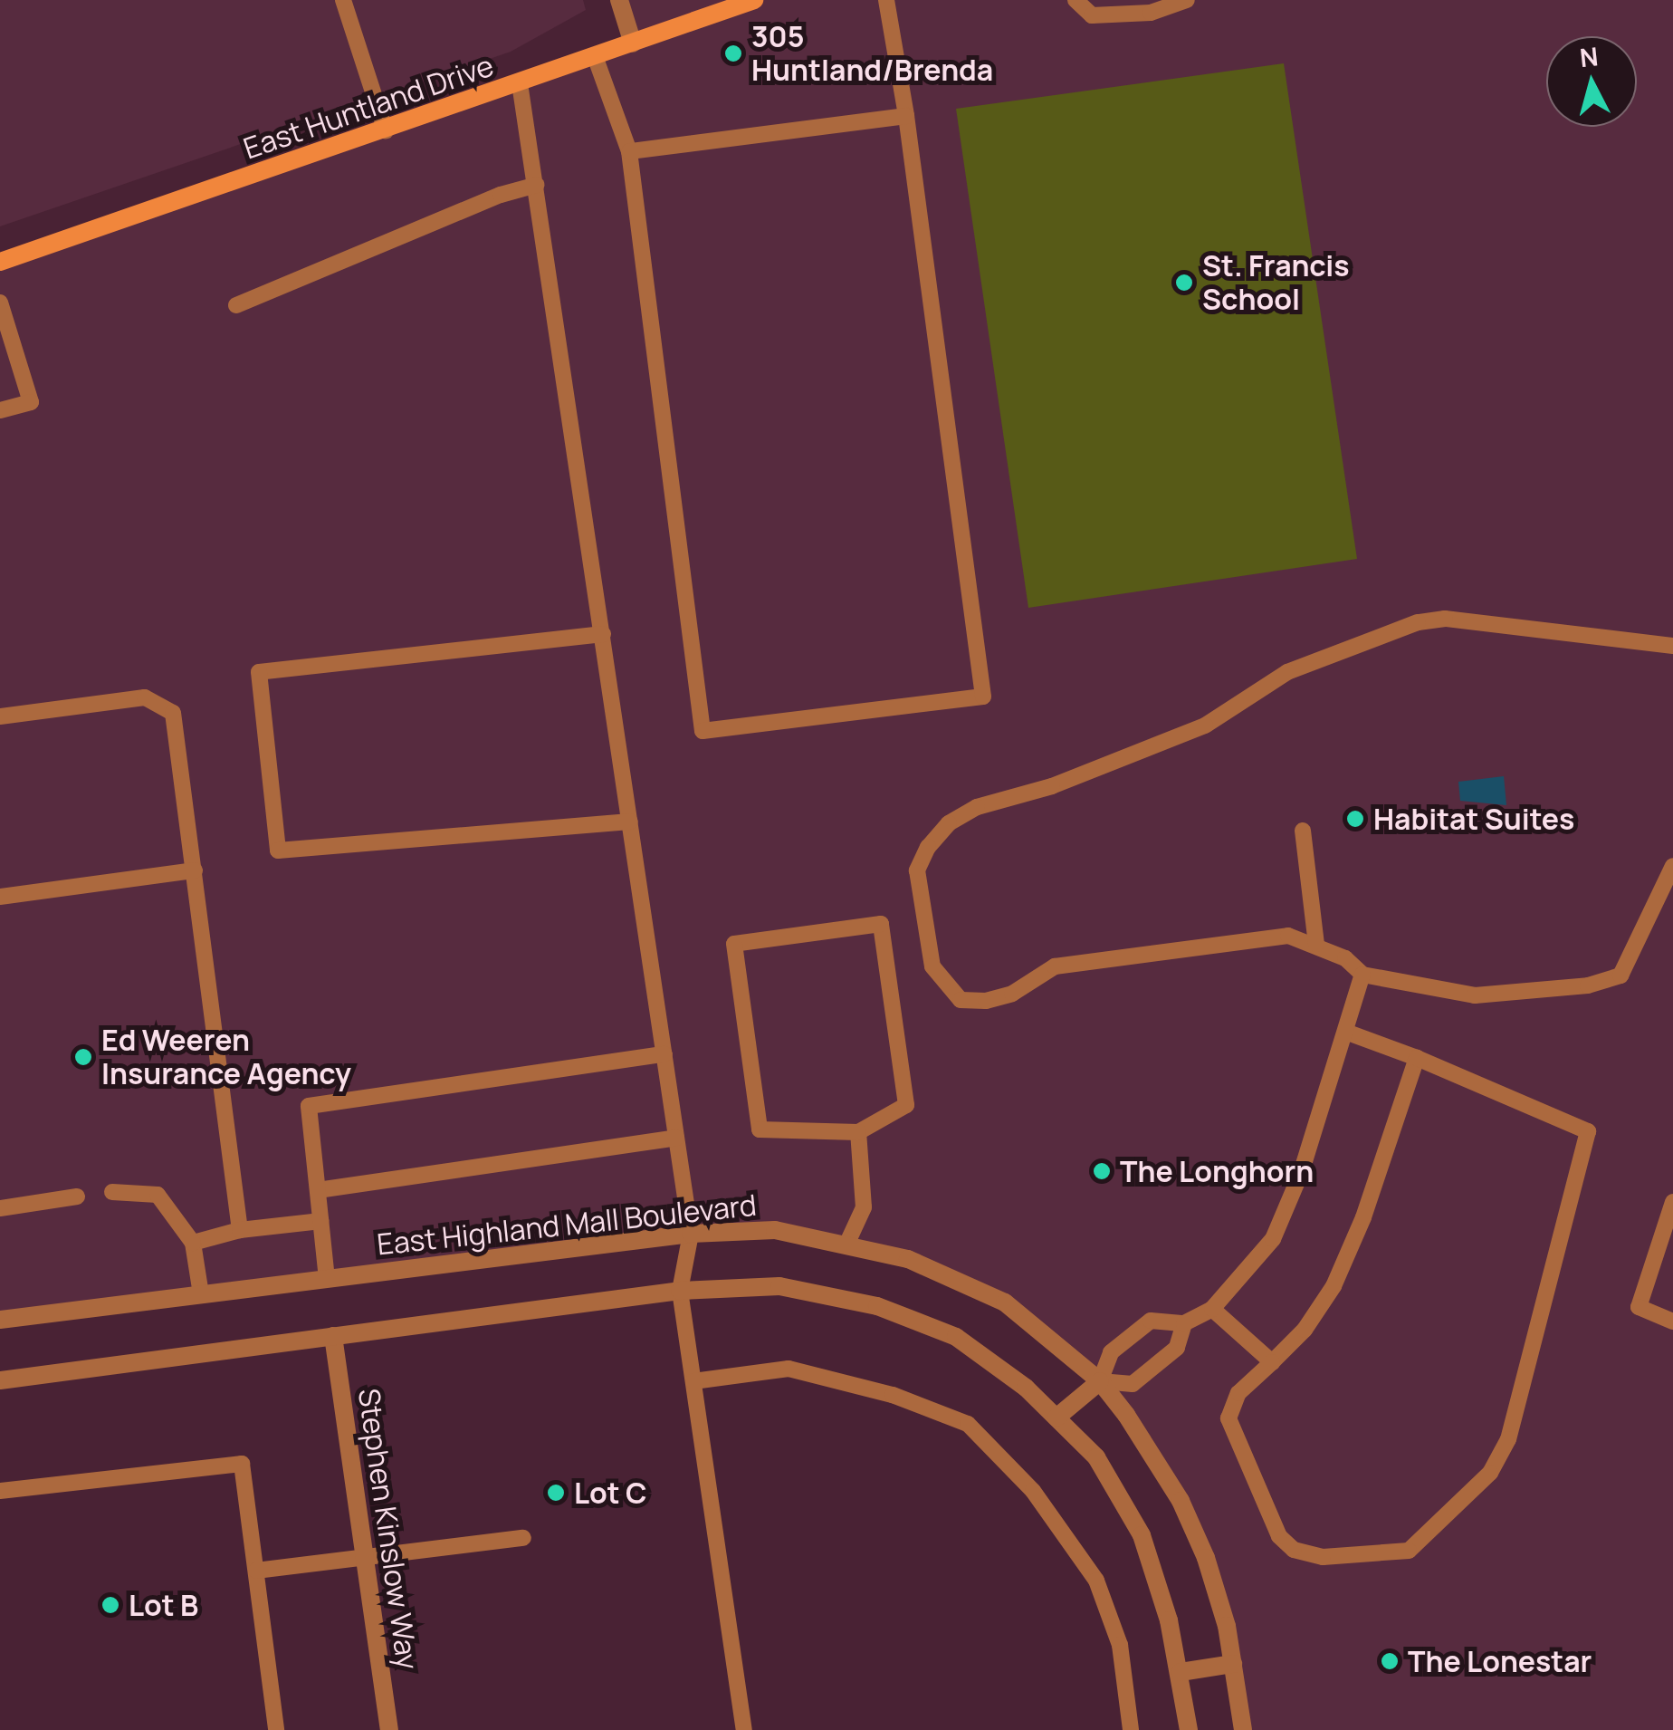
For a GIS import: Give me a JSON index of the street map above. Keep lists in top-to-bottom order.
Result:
{
  "streets": {
    "street": ["East Huntland Drive", "East Highland Mall Boulevard", "Stephen Kinslow Way"]
  },
  "places": [
    "305 Huntland/Brenda",
    "St. Francis School",
    "Habitat Suites",
    "Ed Weeren Insurance Agency",
    "The Longhorn",
    "Lot C",
    "Lot B",
    "The Lonestar"
  ],
  "north": "top"
}
